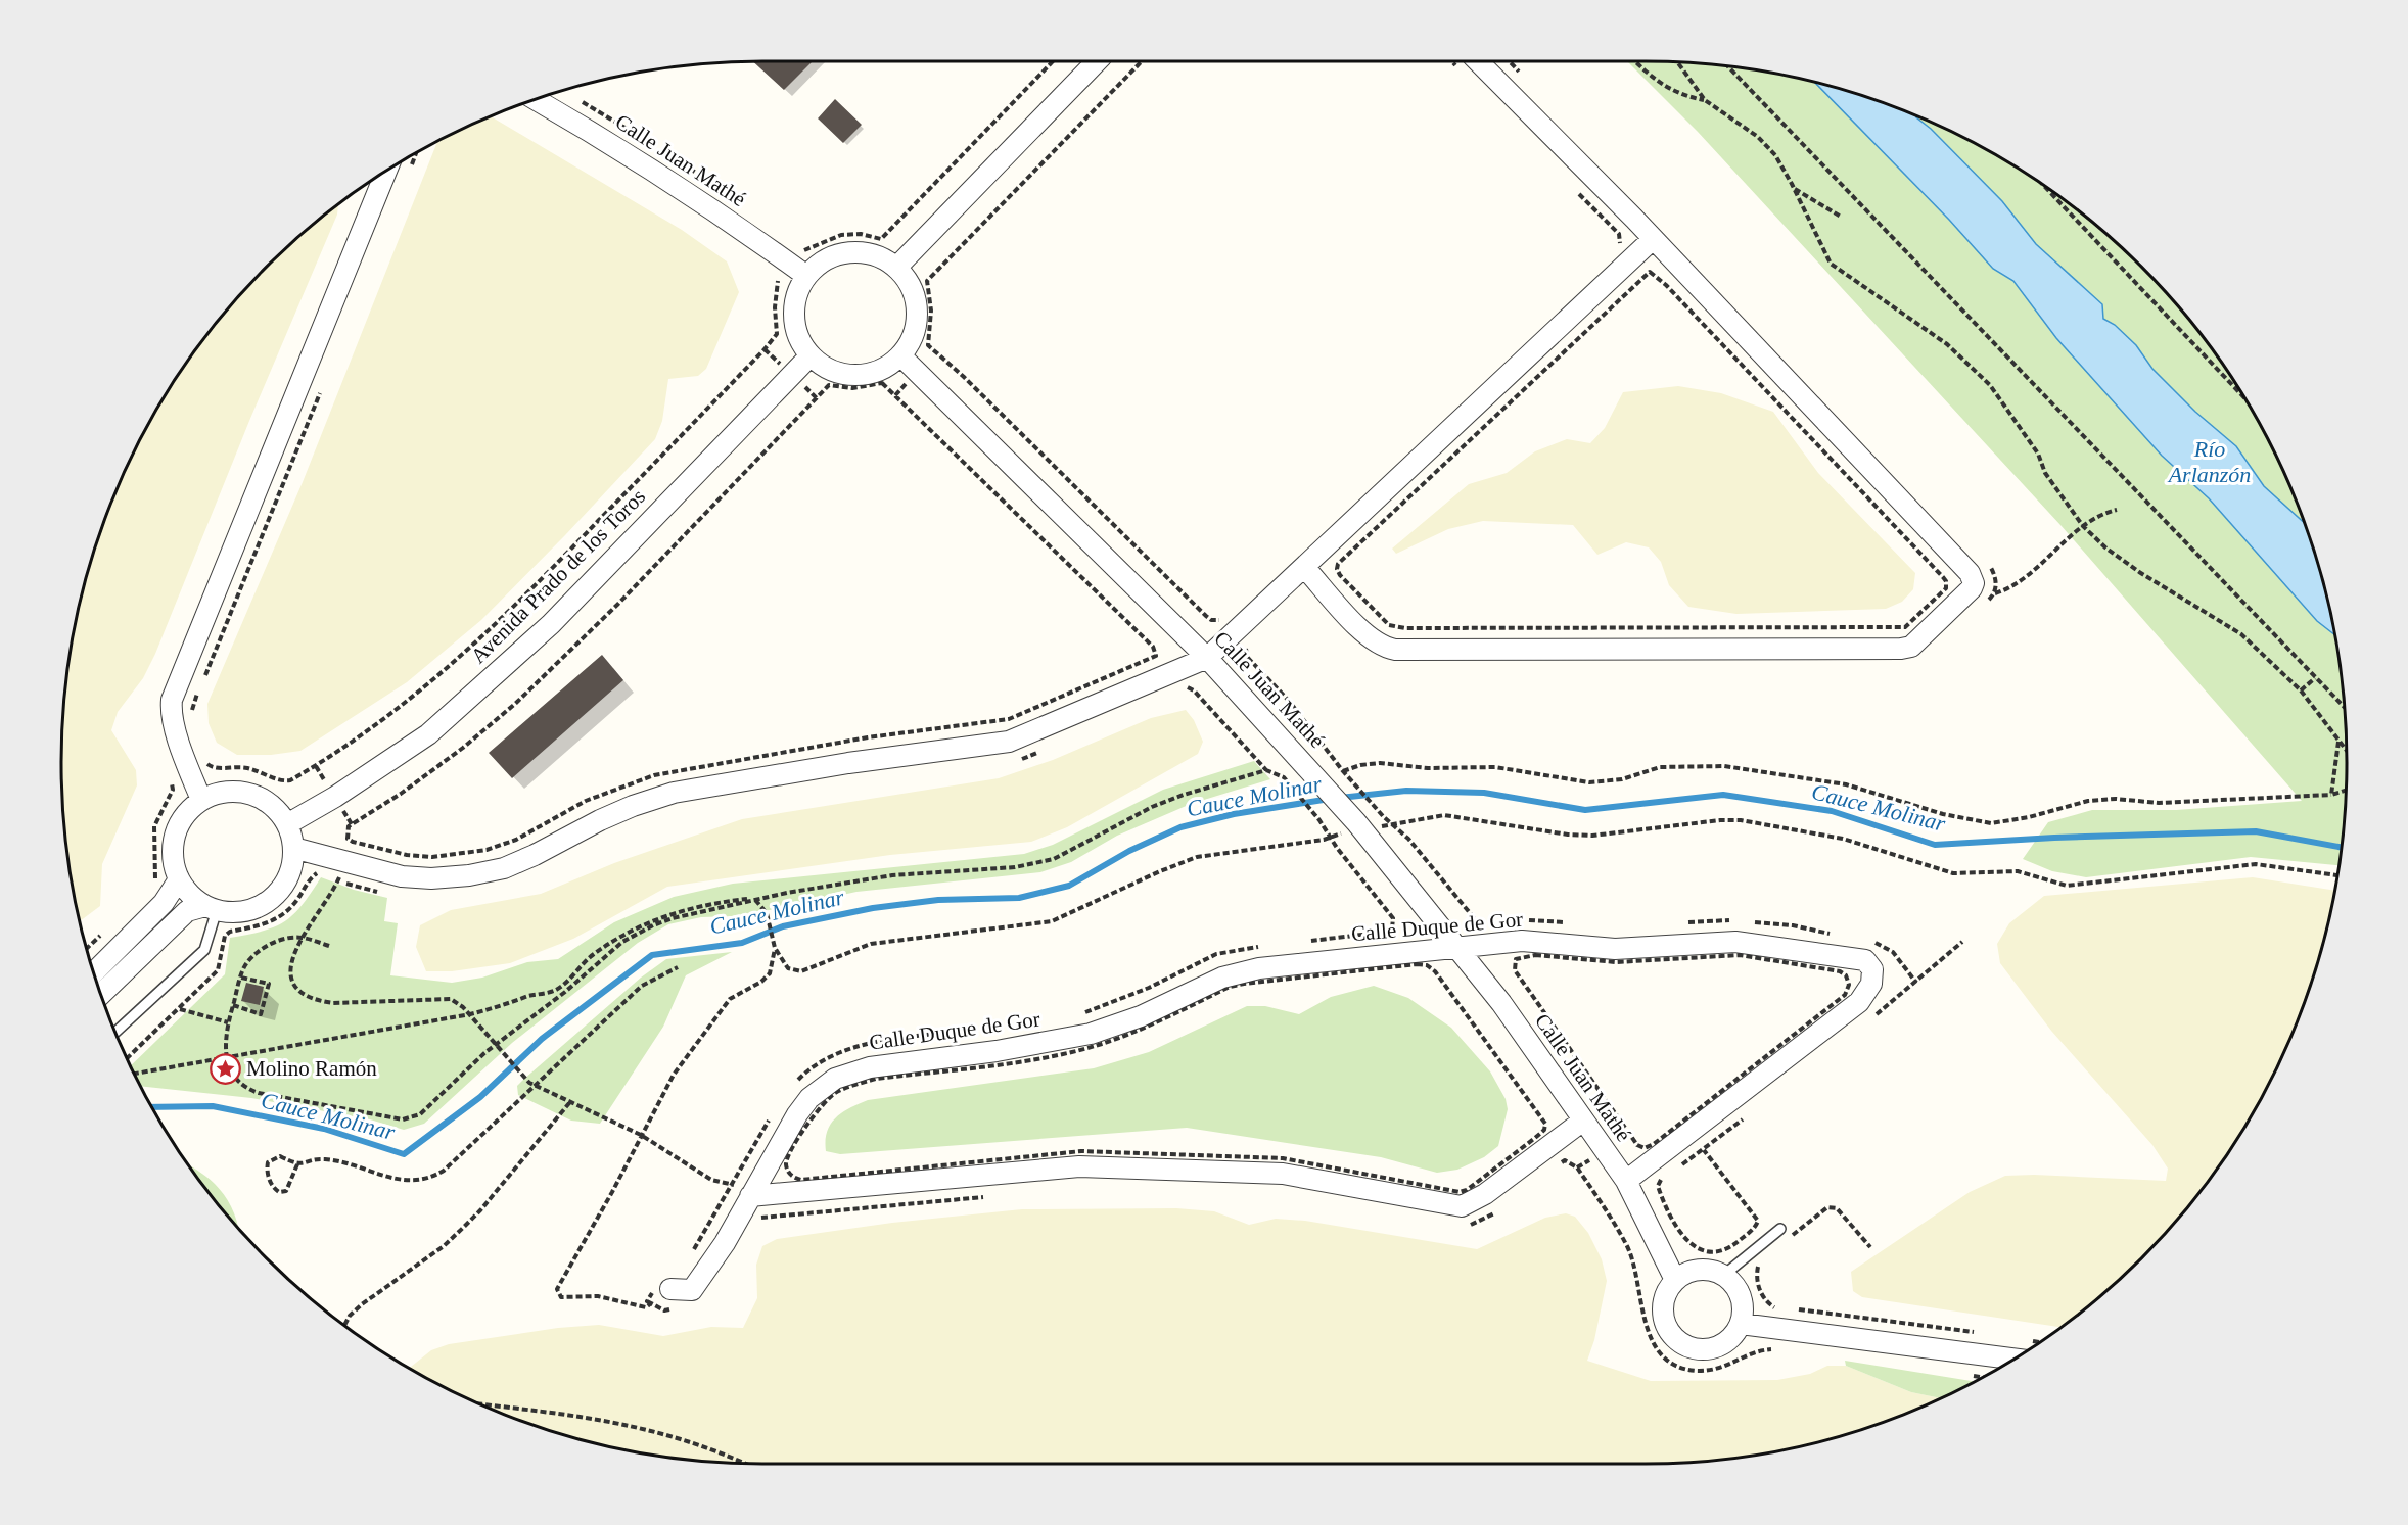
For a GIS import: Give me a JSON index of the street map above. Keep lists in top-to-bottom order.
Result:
{
  "streets": {
    "street": ["Calle Juan Mathé", "Avenida Prado de los Toros", "Calle Duque de Gor"]
  },
  "crossings": [
    ["Calle Juan Mathé", "Avenida Prado de los Toros"],
    ["Calle Juan Mathé", "Calle Duque de Gor"]
  ],
  "water": ["Río Arlanzón", "Cauce Molinar"],
  "places": {
    "place": ["Molino Ramón"]
  }
}
